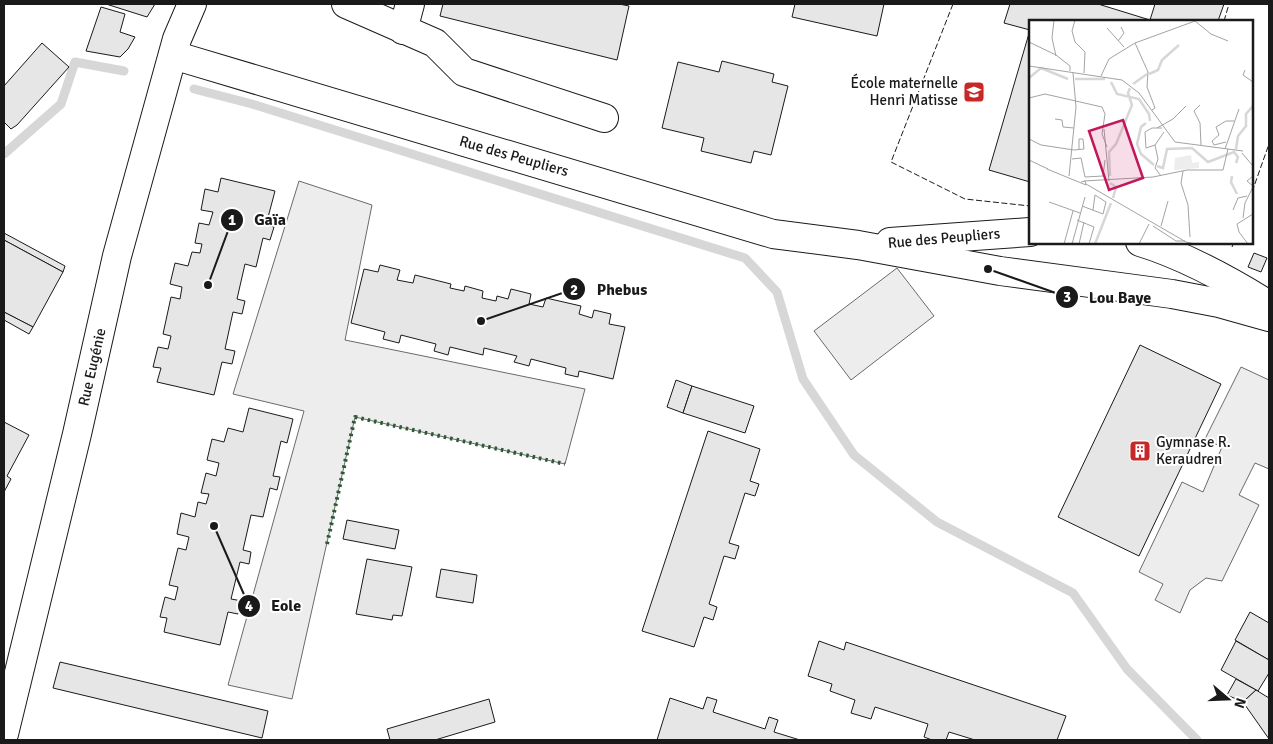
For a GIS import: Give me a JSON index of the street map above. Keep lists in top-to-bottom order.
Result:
{
  "streets": {
    "street": ["Rue des Peupliers", "Rue Eugénie"]
  },
  "crossings": [
    ["Rue des Peupliers", "Rue Eugénie"]
  ],
  "places": {
    "school or university": ["École maternelle Henri Matisse"],
    "other": [
      "Lou Baye",
      "Gaïa",
      "Phebus",
      "Eole"
    ],
    "building": ["Gymnase R. Keraudren"]
  },
  "north": "right"
}
